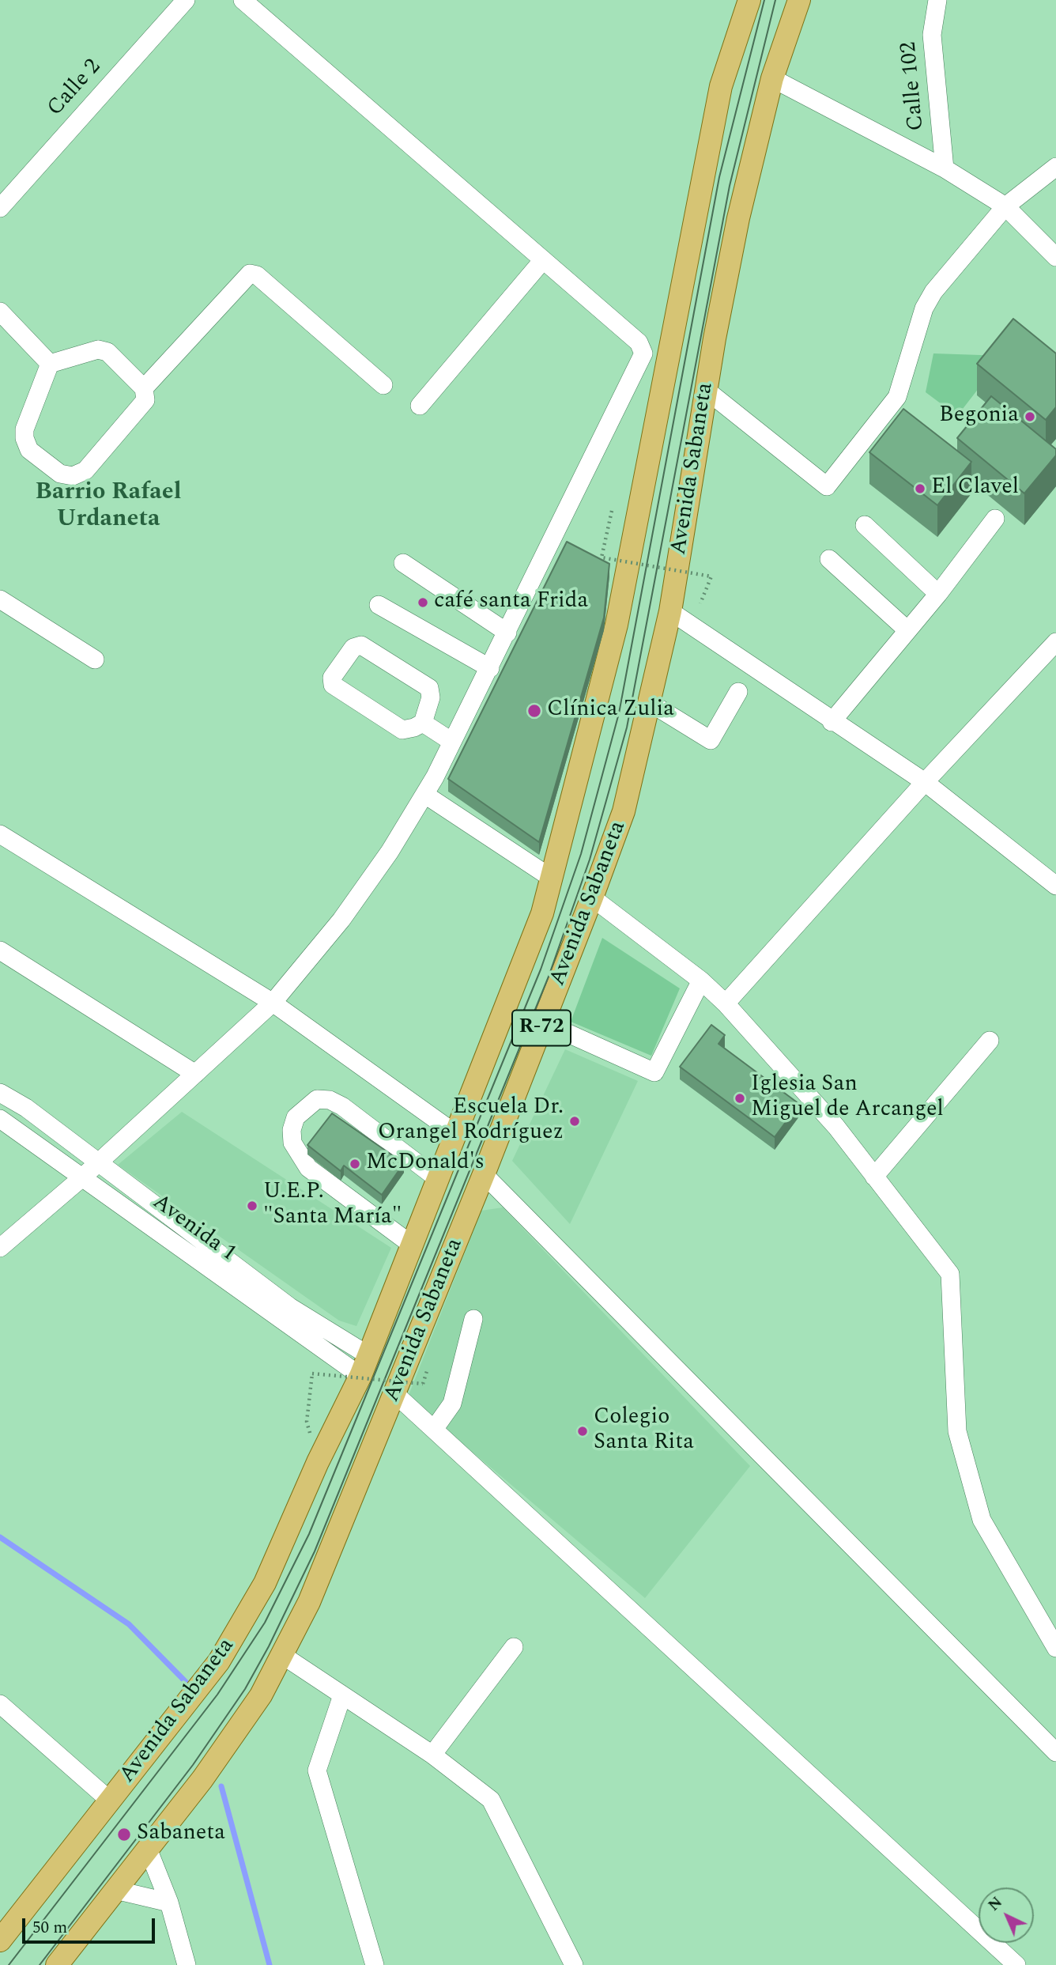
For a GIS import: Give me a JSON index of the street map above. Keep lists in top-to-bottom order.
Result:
{
  "streets": {
    "main road": ["Avenida Sabaneta", "R-72"],
    "street": ["Calle 102", "Calle 2", "Avenida 1"]
  },
  "crossings": [
    ["Avenida Sabaneta", "Avenida 1"]
  ],
  "districts": ["Barrio Rafael Urdaneta"],
  "places": [
    "Begonia",
    "El Clavel",
    "café santa Frida",
    "Clínica Zulia",
    "Iglesia San Miguel de Arcangel",
    "Escuela Dr. Orangel Rodríguez",
    "McDonald's",
    "U.E.P. \"Santa María\"",
    "Colegio Santa Rita",
    "Sabaneta"
  ],
  "scale_bar": "50 m",
  "north": "top left"
}
